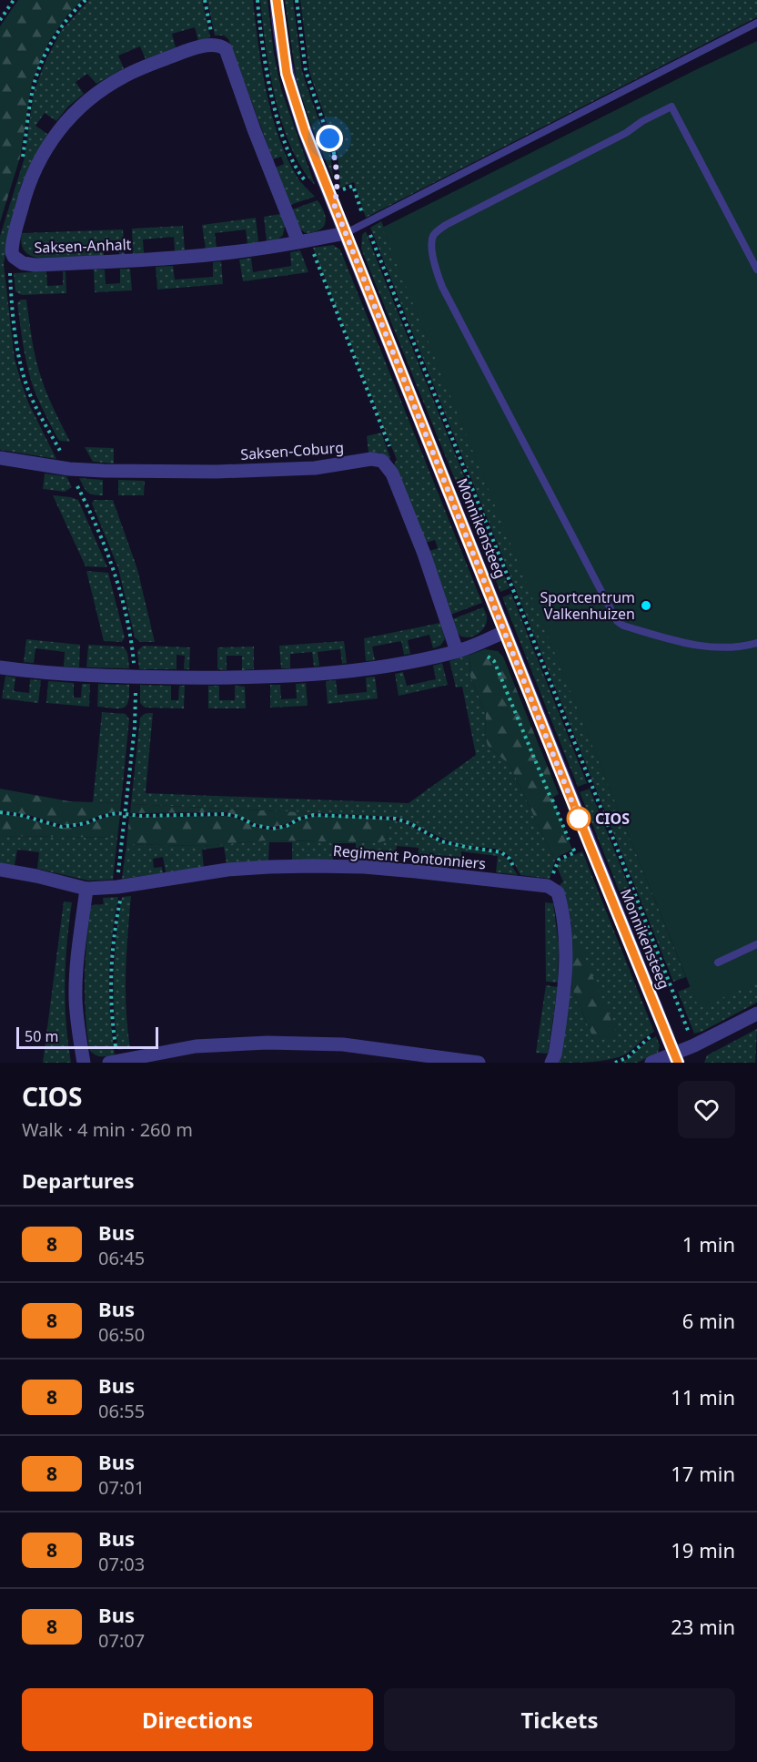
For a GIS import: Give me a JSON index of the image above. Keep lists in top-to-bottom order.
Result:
{
  "streets": {
    "street": [
      "Saksen-Anhalt",
      "Saksen-Coburg",
      "Monnikensteeg",
      "Regiment Pontonniers"
    ]
  },
  "crossings": [
    ["Saksen-Anhalt", "Monnikensteeg"]
  ],
  "places": ["Sportcentrum Valkenhuizen", "CIOS"],
  "lines": ["bus line 8"],
  "scale_bar": "50 m",
  "page": {
    "scale": "50 m",
    "heading": [
      ["CIOS", "Walk · 4 min · 260 m"],
      "Departures"
    ],
    "list": [
      {
        "mark": "8",
        "name": "Bus",
        "note": "06:45",
        "value": "1 min"
      },
      {
        "mark": "8",
        "name": "Bus",
        "note": "06:50",
        "value": "6 min"
      },
      {
        "mark": "8",
        "name": "Bus",
        "note": "06:55",
        "value": "11 min"
      },
      {
        "mark": "8",
        "name": "Bus",
        "note": "07:01",
        "value": "17 min"
      },
      {
        "mark": "8",
        "name": "Bus",
        "note": "07:03",
        "value": "19 min"
      },
      {
        "mark": "8",
        "name": "Bus",
        "note": "07:07",
        "value": "23 min"
      }
    ],
    "buttons": ["Directions", "Tickets"]
  }
}
